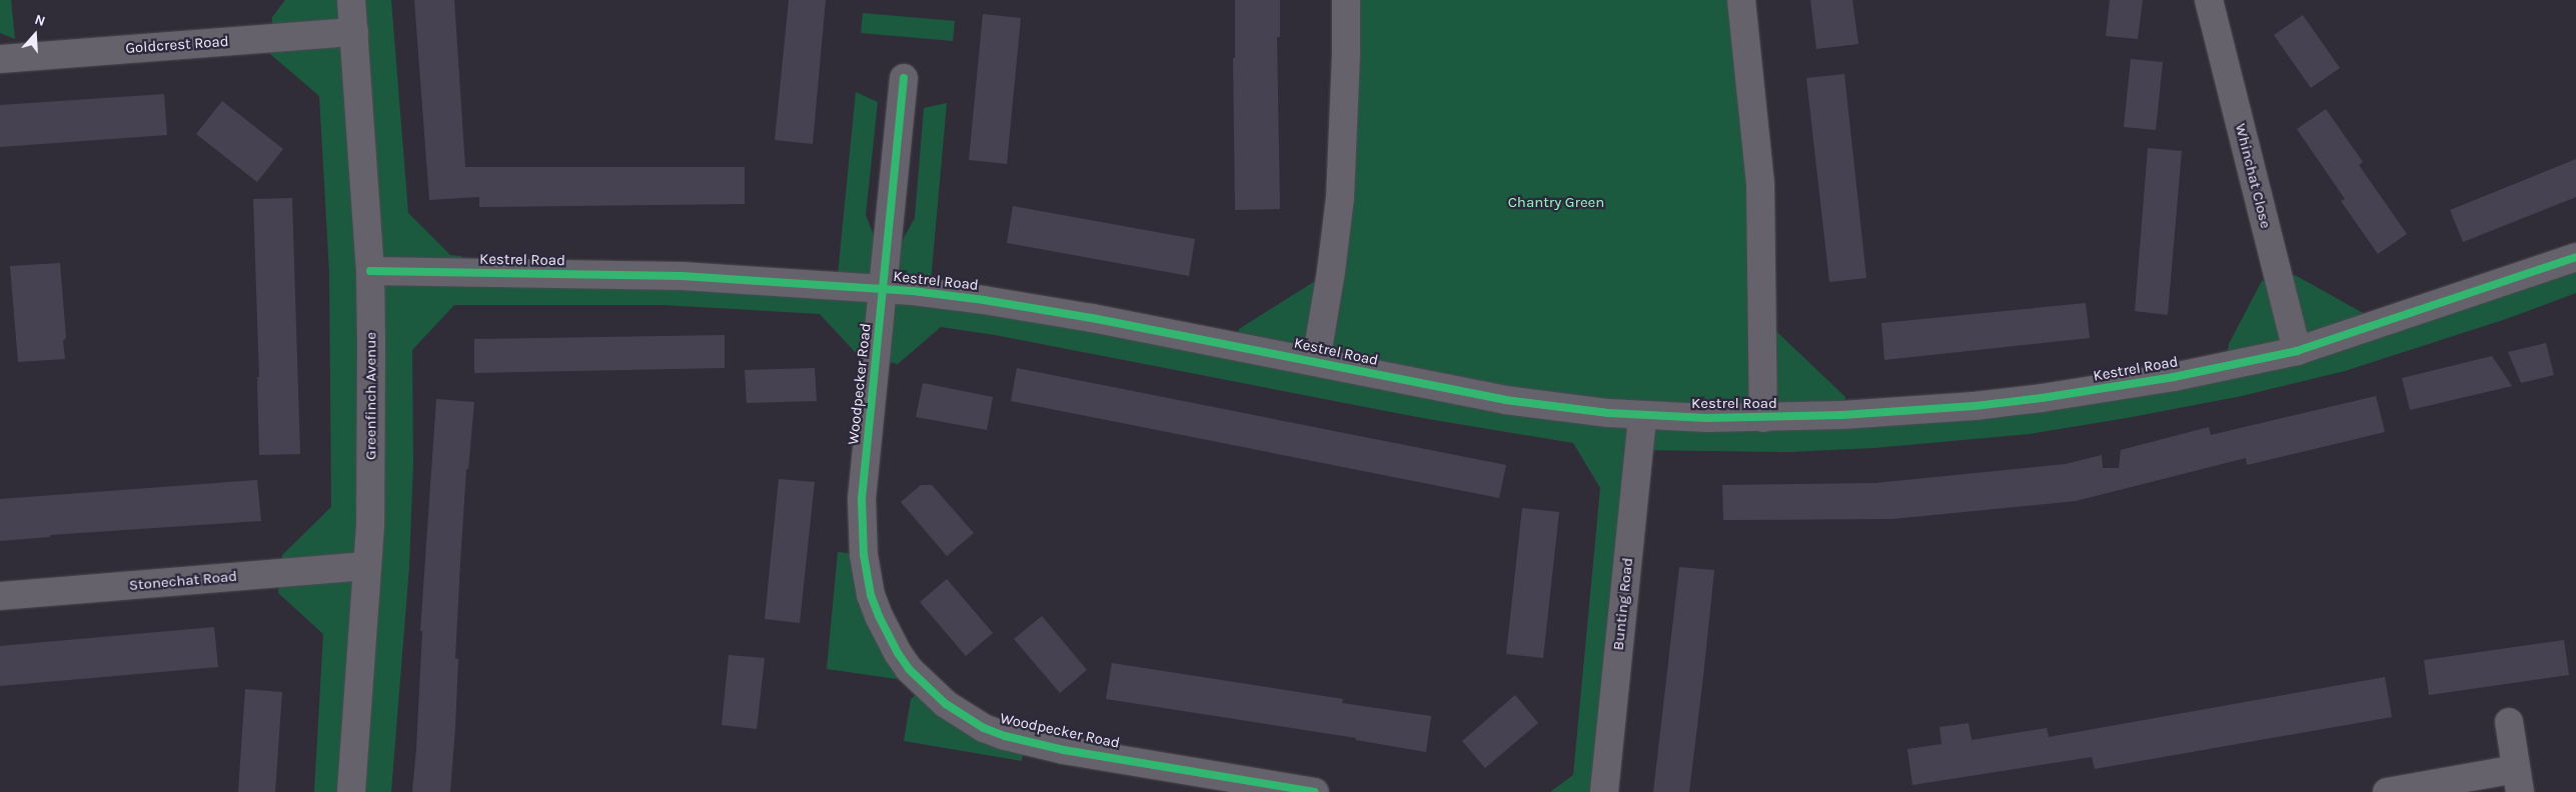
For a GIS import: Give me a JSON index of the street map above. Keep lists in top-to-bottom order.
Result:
{
  "streets": {
    "street": [
      "Goldcrest Road",
      "Whinchat Close",
      "Kestrel Road",
      "Woodpecker Road",
      "Greenfinch Avenue",
      "Stonechat Road",
      "Bunting Road"
    ]
  },
  "crossings": [
    ["Goldcrest Road", "Greenfinch Avenue"],
    ["Whinchat Close", "Kestrel Road"],
    ["Kestrel Road", "Woodpecker Road"],
    ["Kestrel Road", "Greenfinch Avenue"],
    ["Kestrel Road", "Bunting Road"],
    ["Greenfinch Avenue", "Stonechat Road"]
  ],
  "parks": ["Chantry Green"],
  "north": "top"
}
